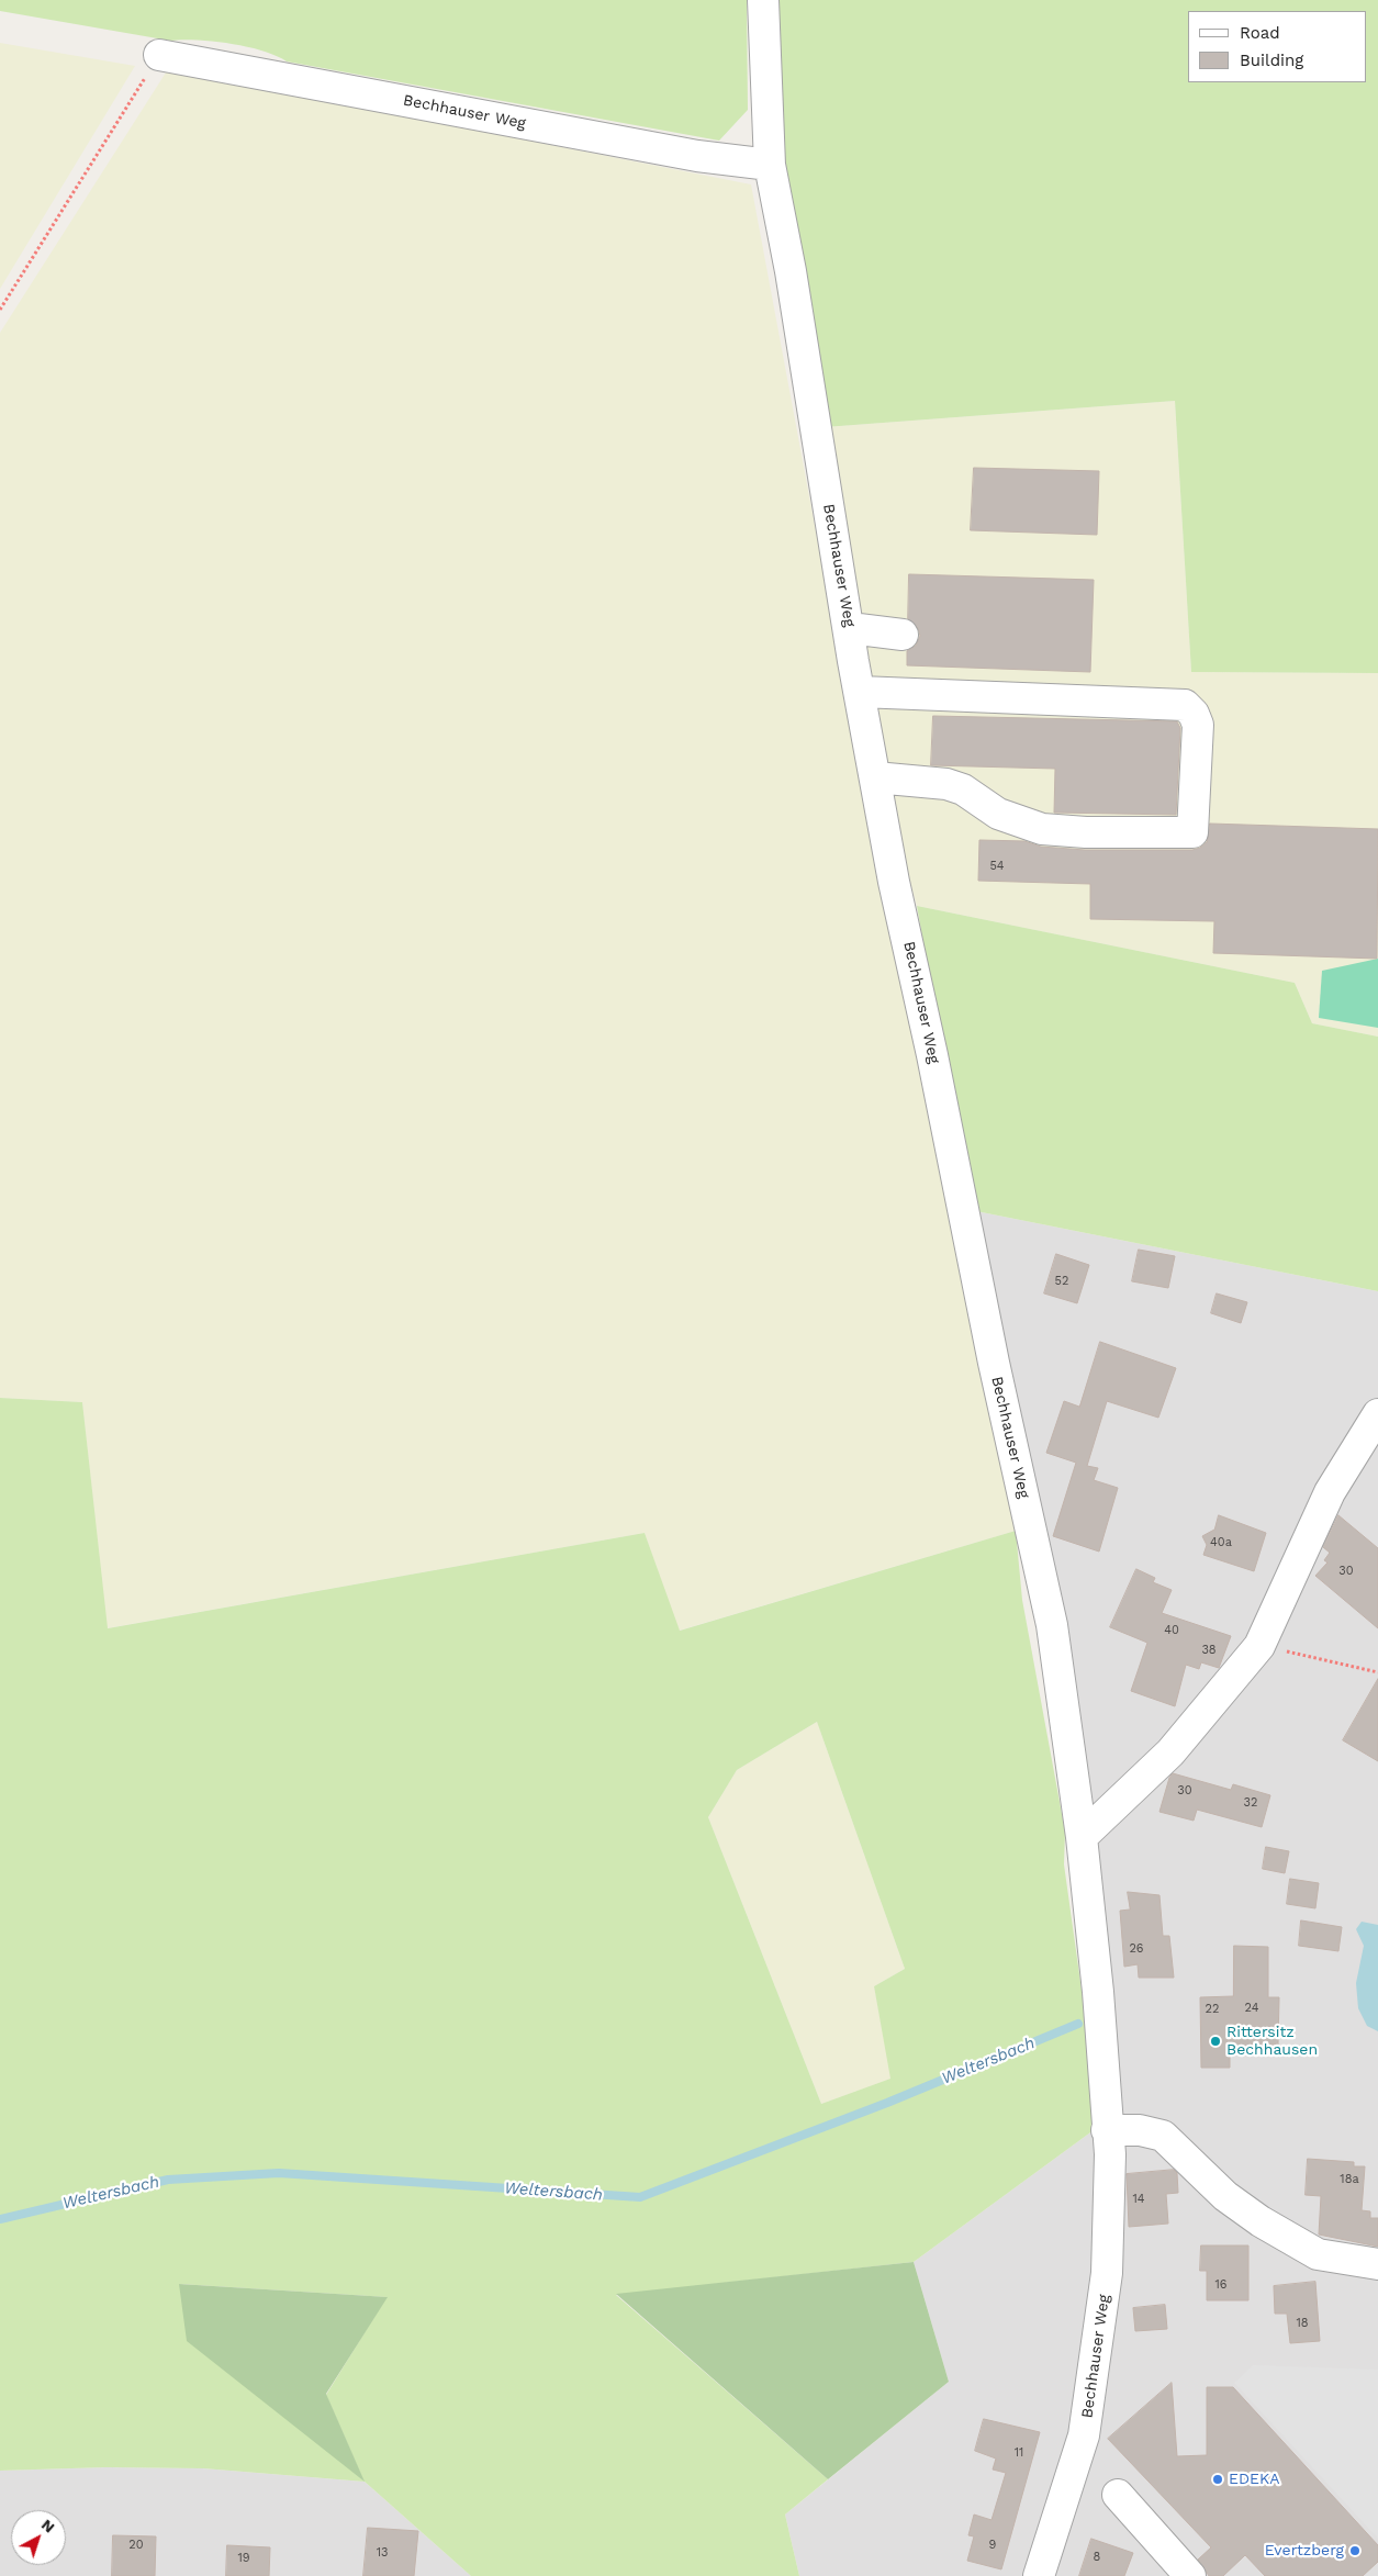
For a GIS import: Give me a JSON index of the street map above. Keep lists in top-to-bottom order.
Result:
{
  "streets": {
    "street": ["Bechhauser Weg"]
  },
  "water": ["Weltersbach"],
  "places": ["Rittersitz Bechhausen", "EDEKA", "Evertzberg"],
  "house_numbers": [
    "54",
    "52",
    "40a",
    "30",
    "40",
    "38",
    "30",
    "32",
    "26",
    "24",
    "22",
    "18a",
    "14",
    "16",
    "18",
    "11",
    "20",
    "9",
    "13",
    "8",
    "19"
  ],
  "legend": ["Road", "Building"],
  "north": "top right"
}
